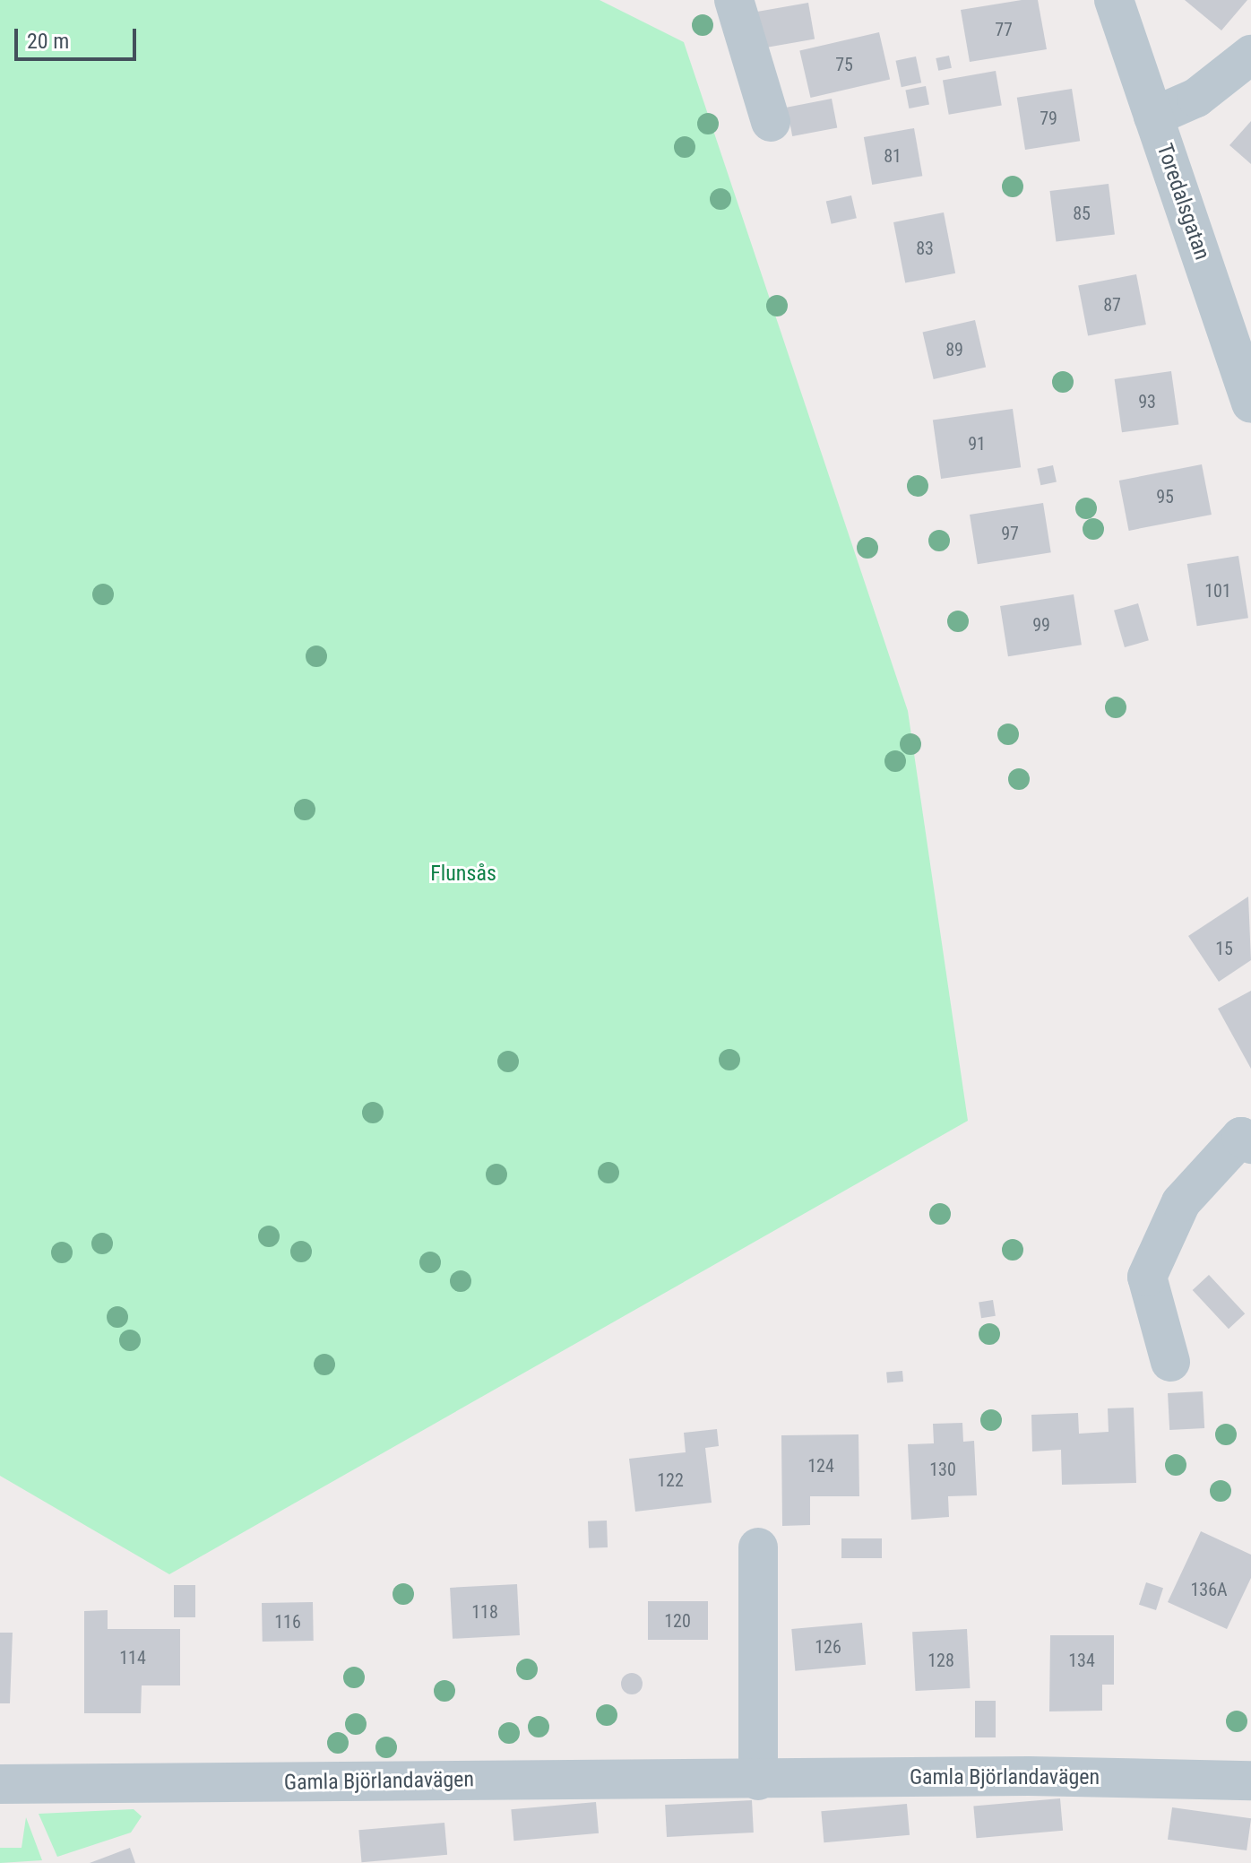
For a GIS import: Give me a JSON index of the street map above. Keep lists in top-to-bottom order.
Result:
{
  "streets": {
    "street": ["Toredalsgatan", "Gamla Björlandavägen"]
  },
  "parks": ["Flunsås"],
  "house_numbers": [
    "77",
    "75",
    "79",
    "81",
    "85",
    "83",
    "87",
    "89",
    "93",
    "91",
    "95",
    "97",
    "101",
    "99",
    "15",
    "124",
    "130",
    "122",
    "136A",
    "118",
    "120",
    "116",
    "126",
    "114",
    "128",
    "134"
  ],
  "scale_bar": "20 m"
}
